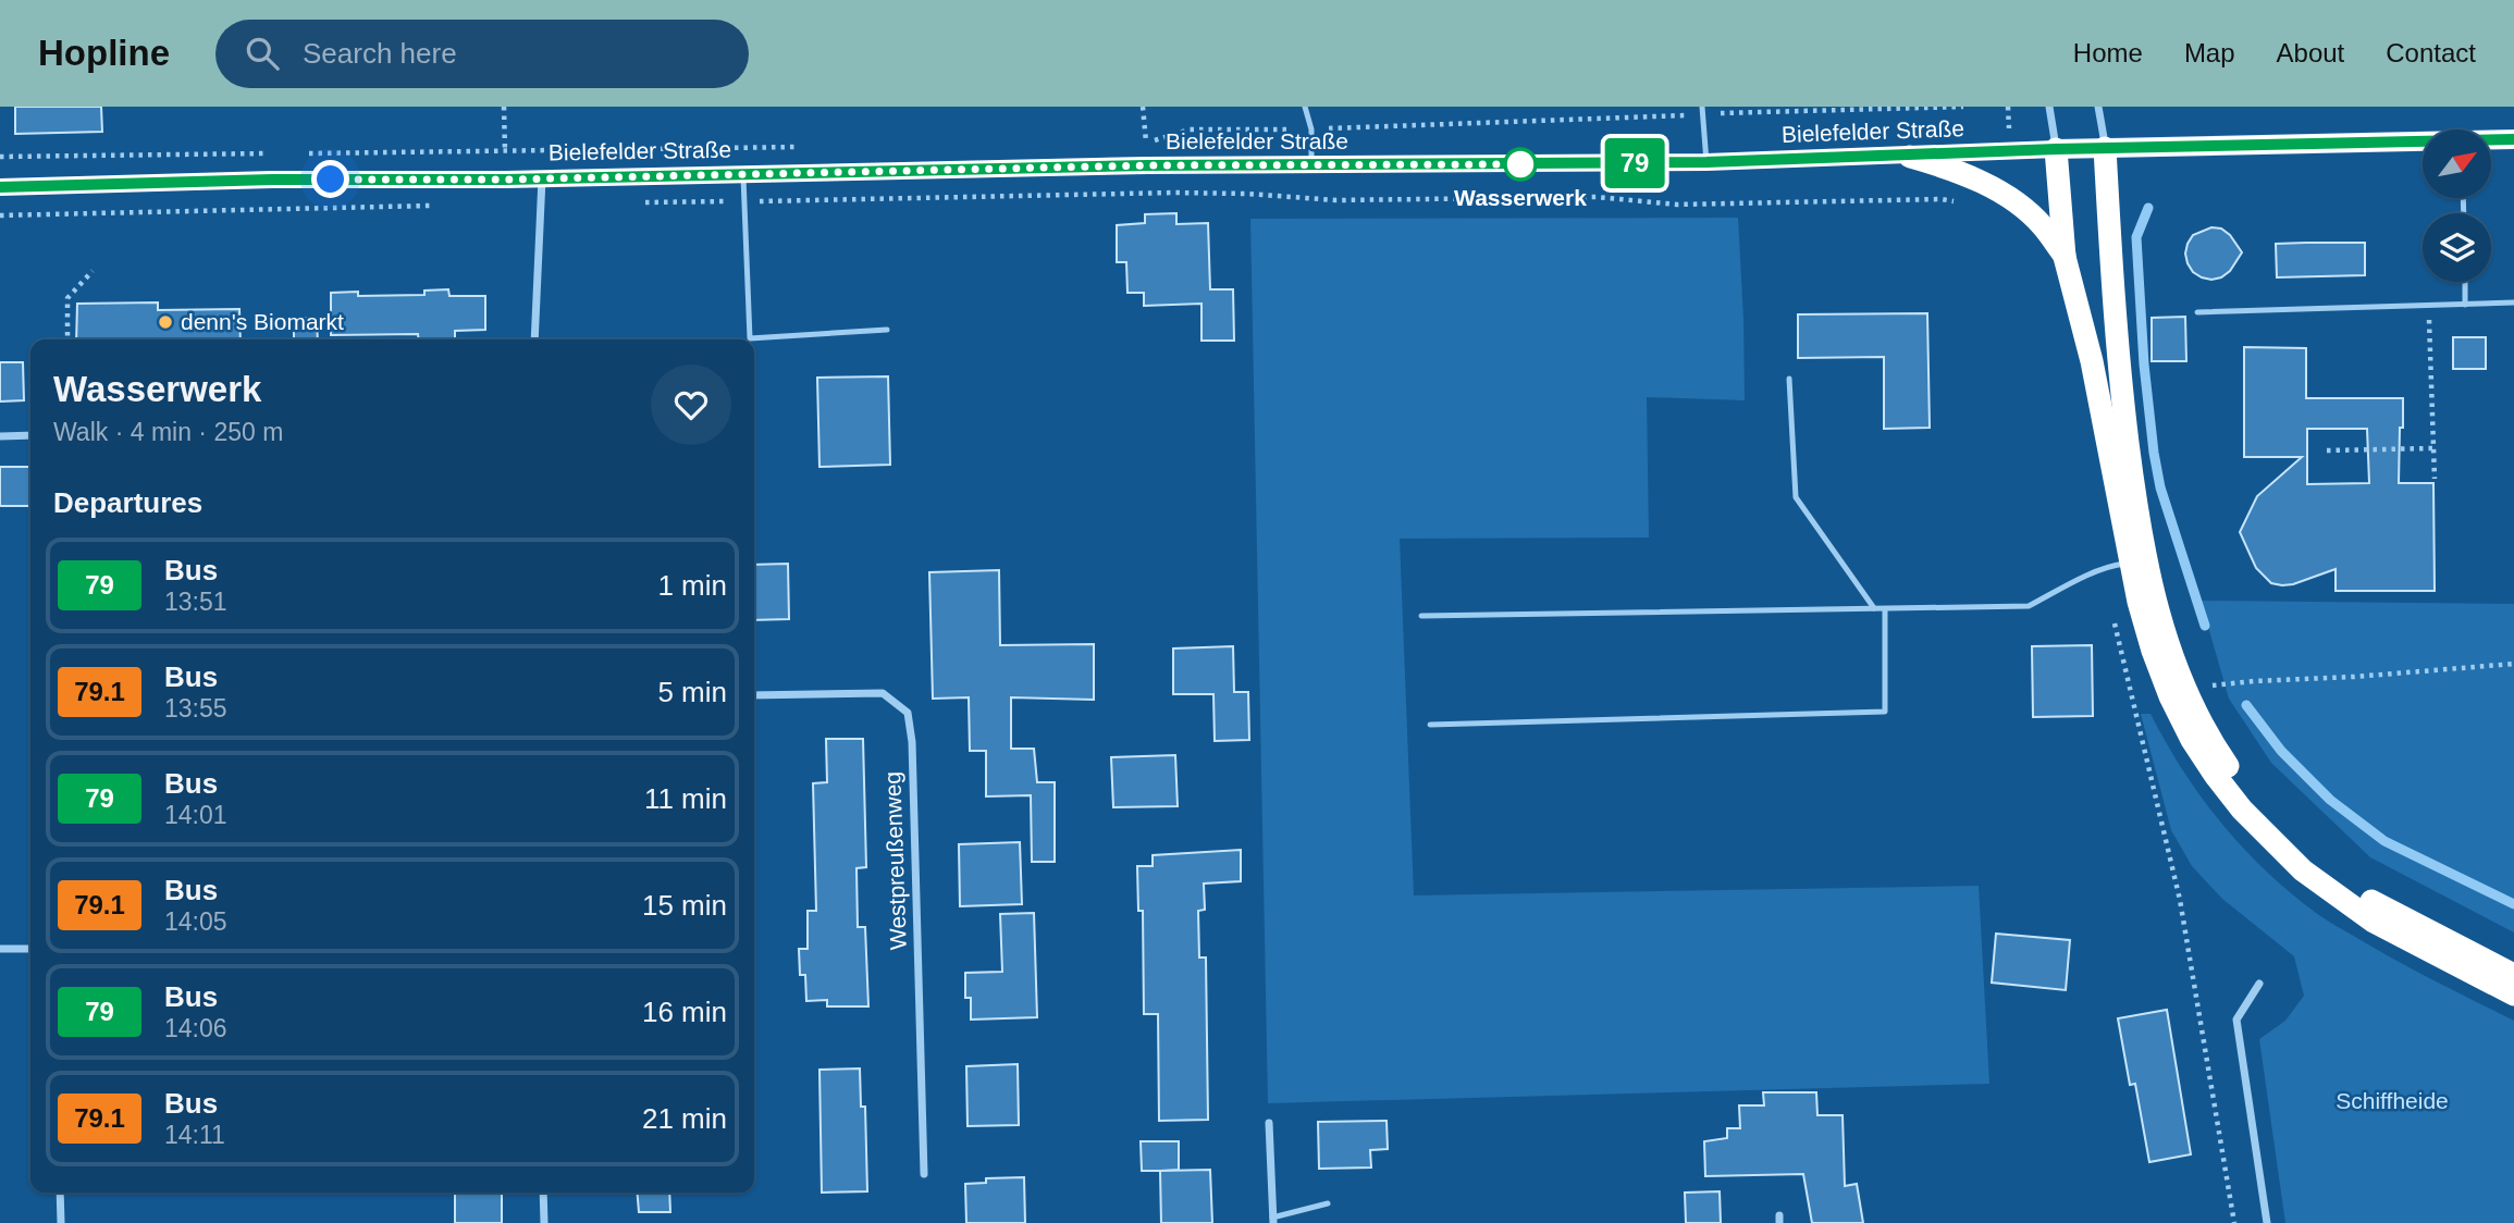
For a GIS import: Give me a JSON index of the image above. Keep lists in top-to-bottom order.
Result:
{
  "streets": {
    "main road": ["Bielefelder Straße"],
    "street": ["Westpreußenweg"]
  },
  "parks": ["Schiffheide"],
  "places": ["Wasserwerk", "denn's Biomarkt"],
  "lines": ["bus line 79"],
  "north": "top right",
  "page": {
    "header": "Hopline",
    "search": "Search here",
    "nav": [
      "Home",
      "Map",
      "About",
      "Contact"
    ],
    "on_map": "79",
    "heading": [
      ["Wasserwerk", "Walk · 4 min · 250 m"],
      "Departures"
    ],
    "list": [
      {
        "mark": "79",
        "name": "Bus",
        "note": "13:51",
        "value": "1 min"
      },
      {
        "mark": "79.1",
        "name": "Bus",
        "note": "13:55",
        "value": "5 min"
      },
      {
        "mark": "79",
        "name": "Bus",
        "note": "14:01",
        "value": "11 min"
      },
      {
        "mark": "79.1",
        "name": "Bus",
        "note": "14:05",
        "value": "15 min"
      },
      {
        "mark": "79",
        "name": "Bus",
        "note": "14:06",
        "value": "16 min"
      },
      {
        "mark": "79.1",
        "name": "Bus",
        "note": "14:11",
        "value": "21 min"
      }
    ]
  }
}
